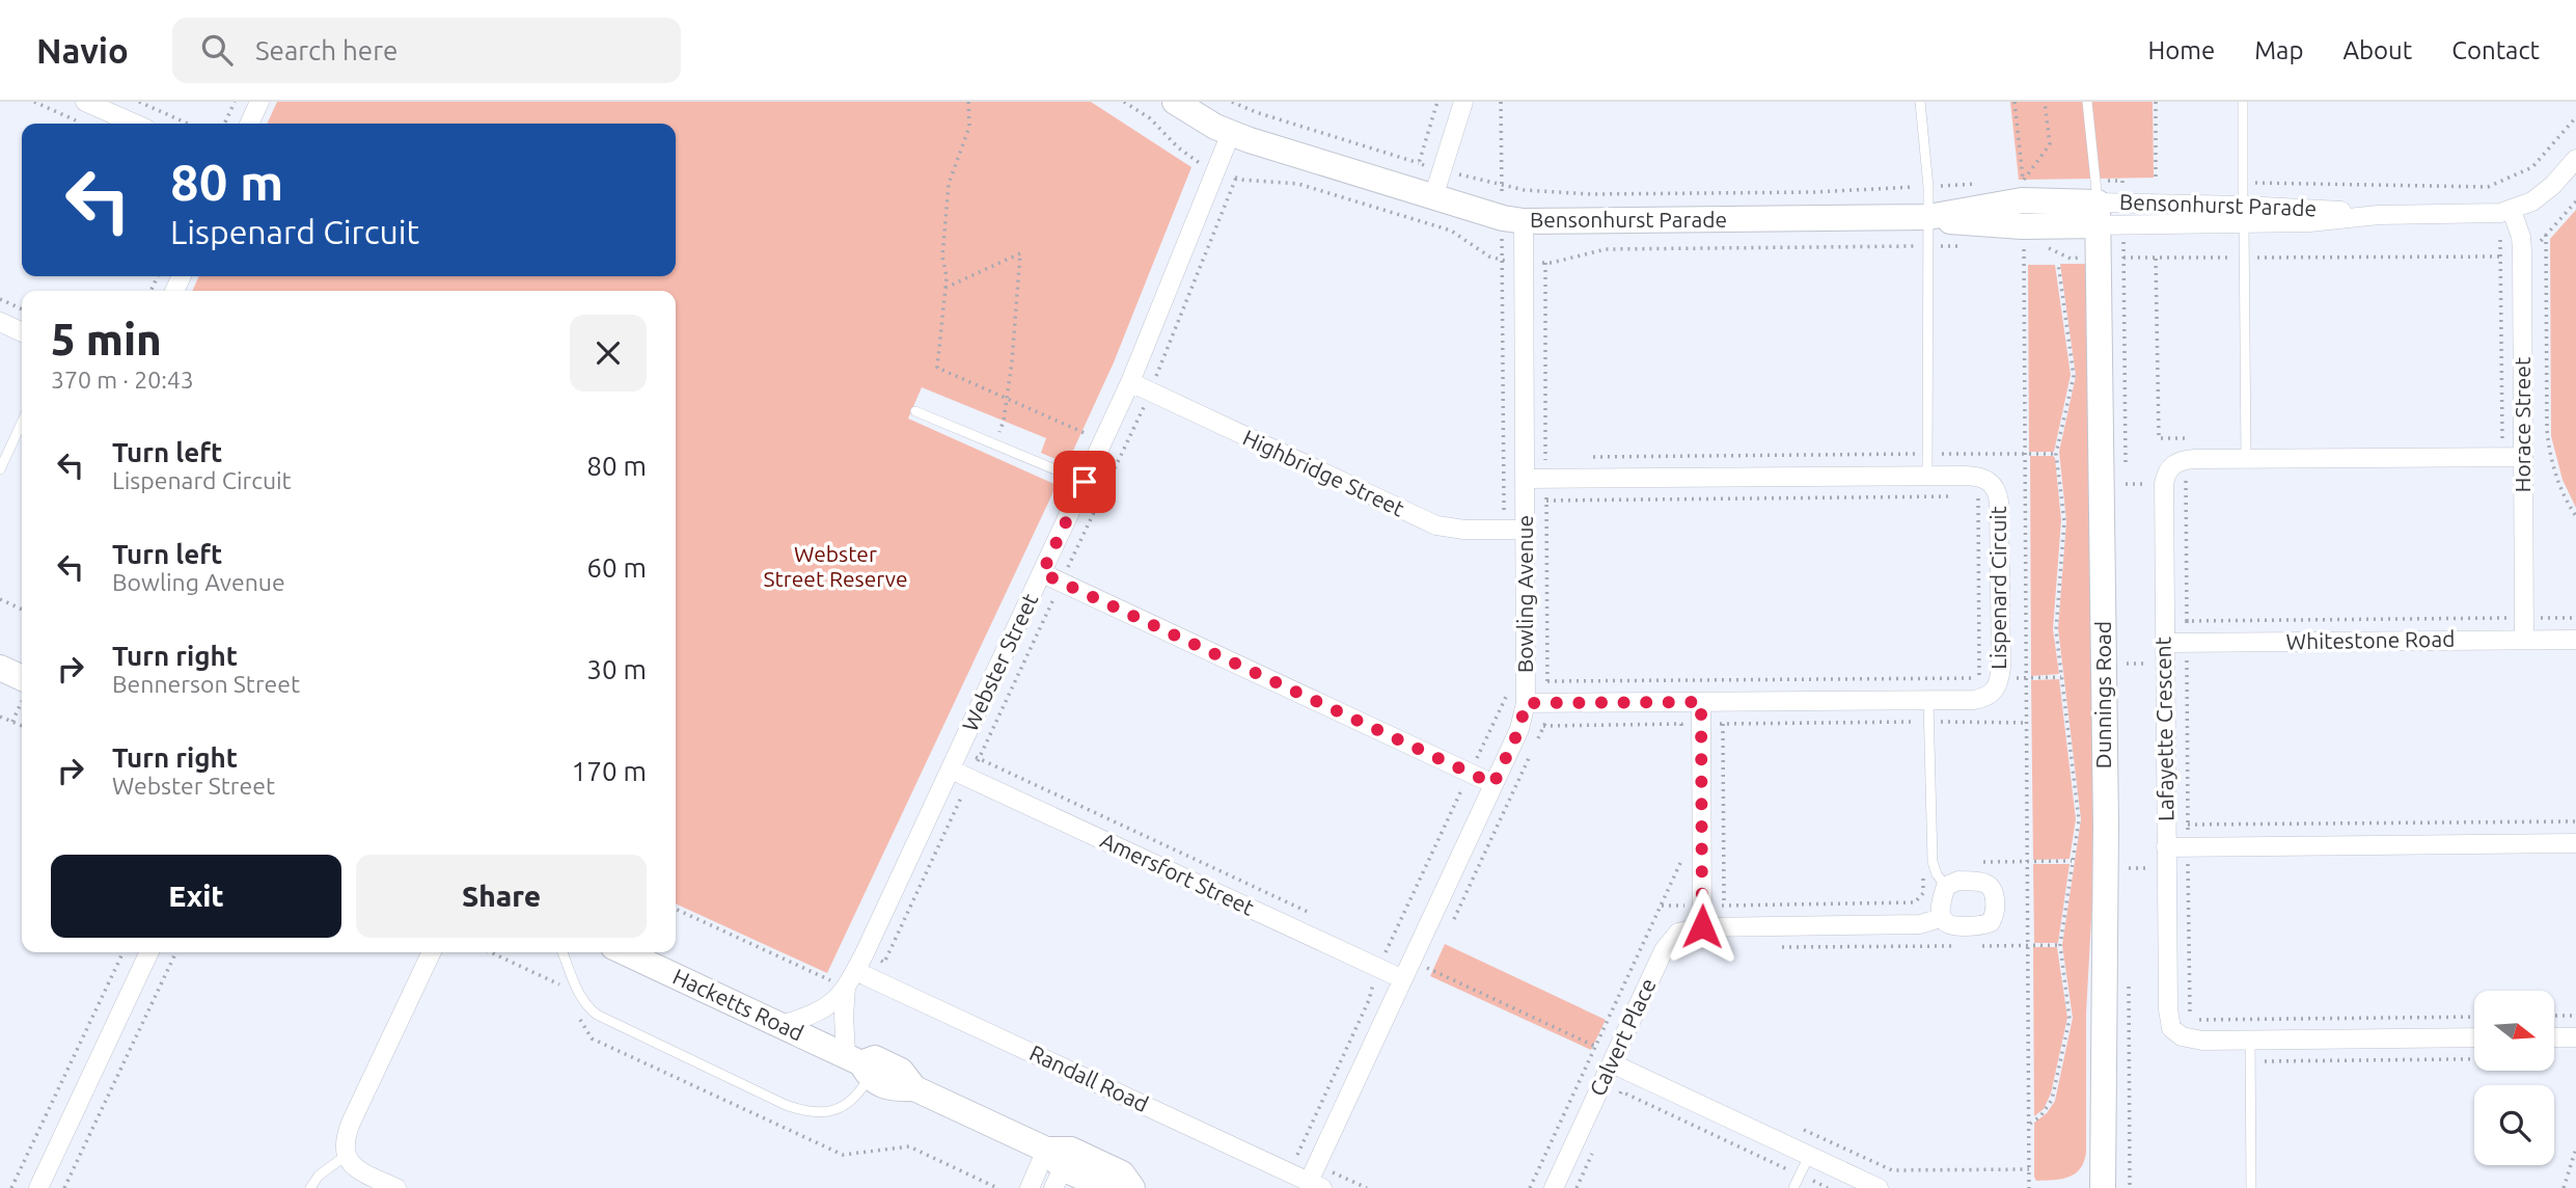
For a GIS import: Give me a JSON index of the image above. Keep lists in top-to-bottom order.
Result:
{
  "streets": {
    "street": [
      "Bensonhurst Parade",
      "Horace Street",
      "Highbridge Street",
      "Lispenard Circuit",
      "Bowling Avenue",
      "Whitestone Road",
      "Webster Street",
      "Dunnings Road",
      "Lafayette Crescent",
      "Amersfort Street",
      "Hacketts Road",
      "Calvert Place",
      "Randall Road"
    ]
  },
  "crossings": [
    ["Bensonhurst Parade", "Horace Street"],
    ["Bensonhurst Parade", "Bowling Avenue"],
    ["Bensonhurst Parade", "Webster Street"],
    ["Bensonhurst Parade", "Dunnings Road"],
    ["Horace Street", "Whitestone Road"],
    ["Highbridge Street", "Bowling Avenue"],
    ["Highbridge Street", "Webster Street"],
    ["Lispenard Circuit", "Bowling Avenue"],
    ["Bowling Avenue", "Amersfort Street"],
    ["Bowling Avenue", "Randall Road"],
    ["Whitestone Road", "Lafayette Crescent"],
    ["Webster Street", "Amersfort Street"],
    ["Webster Street", "Hacketts Road"],
    ["Webster Street", "Randall Road"]
  ],
  "parks": ["Webster Street Reserve"],
  "north": "right",
  "page": {
    "header": "Navio",
    "search": "Search here",
    "nav": [
      "Home",
      "Map",
      "About",
      "Contact"
    ],
    "turn": ["80 m", "Lispenard Circuit"],
    "heading": ["5 min", "370 m · 20:43"],
    "list": [
      {
        "name": "Turn left",
        "note": "Lispenard Circuit",
        "value": "80 m"
      },
      {
        "name": "Turn left",
        "note": "Bowling Avenue",
        "value": "60 m"
      },
      {
        "name": "Turn right",
        "note": "Bennerson Street",
        "value": "30 m"
      },
      {
        "name": "Turn right",
        "note": "Webster Street",
        "value": "170 m"
      }
    ],
    "buttons": ["Exit", "Share"]
  }
}
